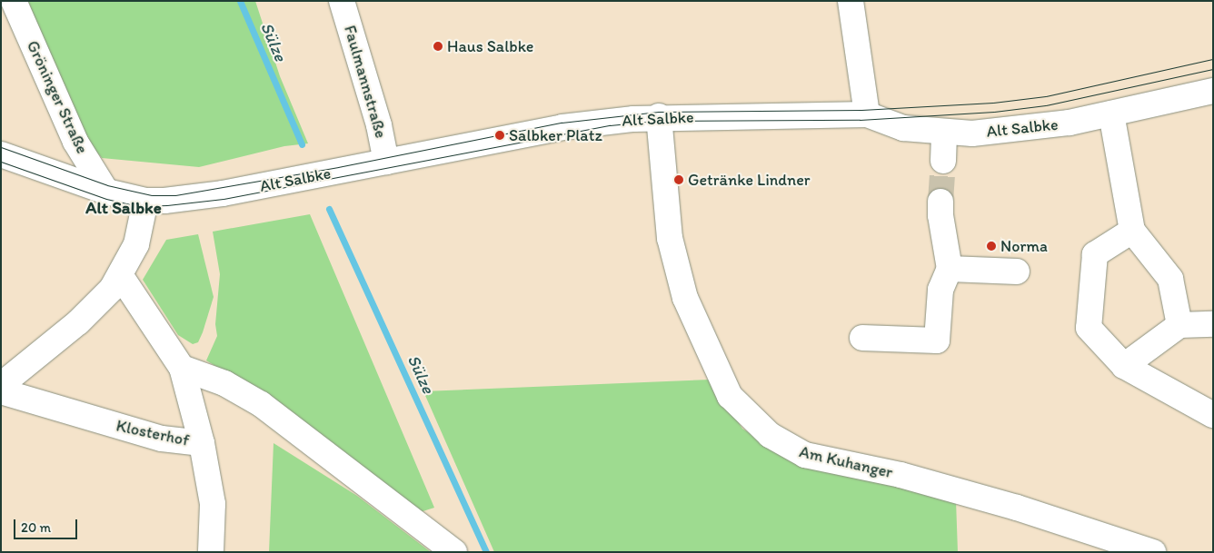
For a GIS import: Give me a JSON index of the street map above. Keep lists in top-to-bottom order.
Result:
{
  "streets": {
    "street": [
      "Faulmannstraße",
      "Gröninger Straße",
      "Alt Salbke",
      "Klosterhof",
      "Am Kuhanger"
    ]
  },
  "crossings": [
    ["Faulmannstraße", "Alt Salbke"],
    ["Gröninger Straße", "Alt Salbke"],
    ["Alt Salbke", "Am Kuhanger"]
  ],
  "districts": ["Alt Salbke"],
  "water": ["Sülze"],
  "places": [
    "Haus Salbke",
    "Salbker Platz",
    "Getränke Lindner",
    "Norma"
  ],
  "scale_bar": "20 m"
}
